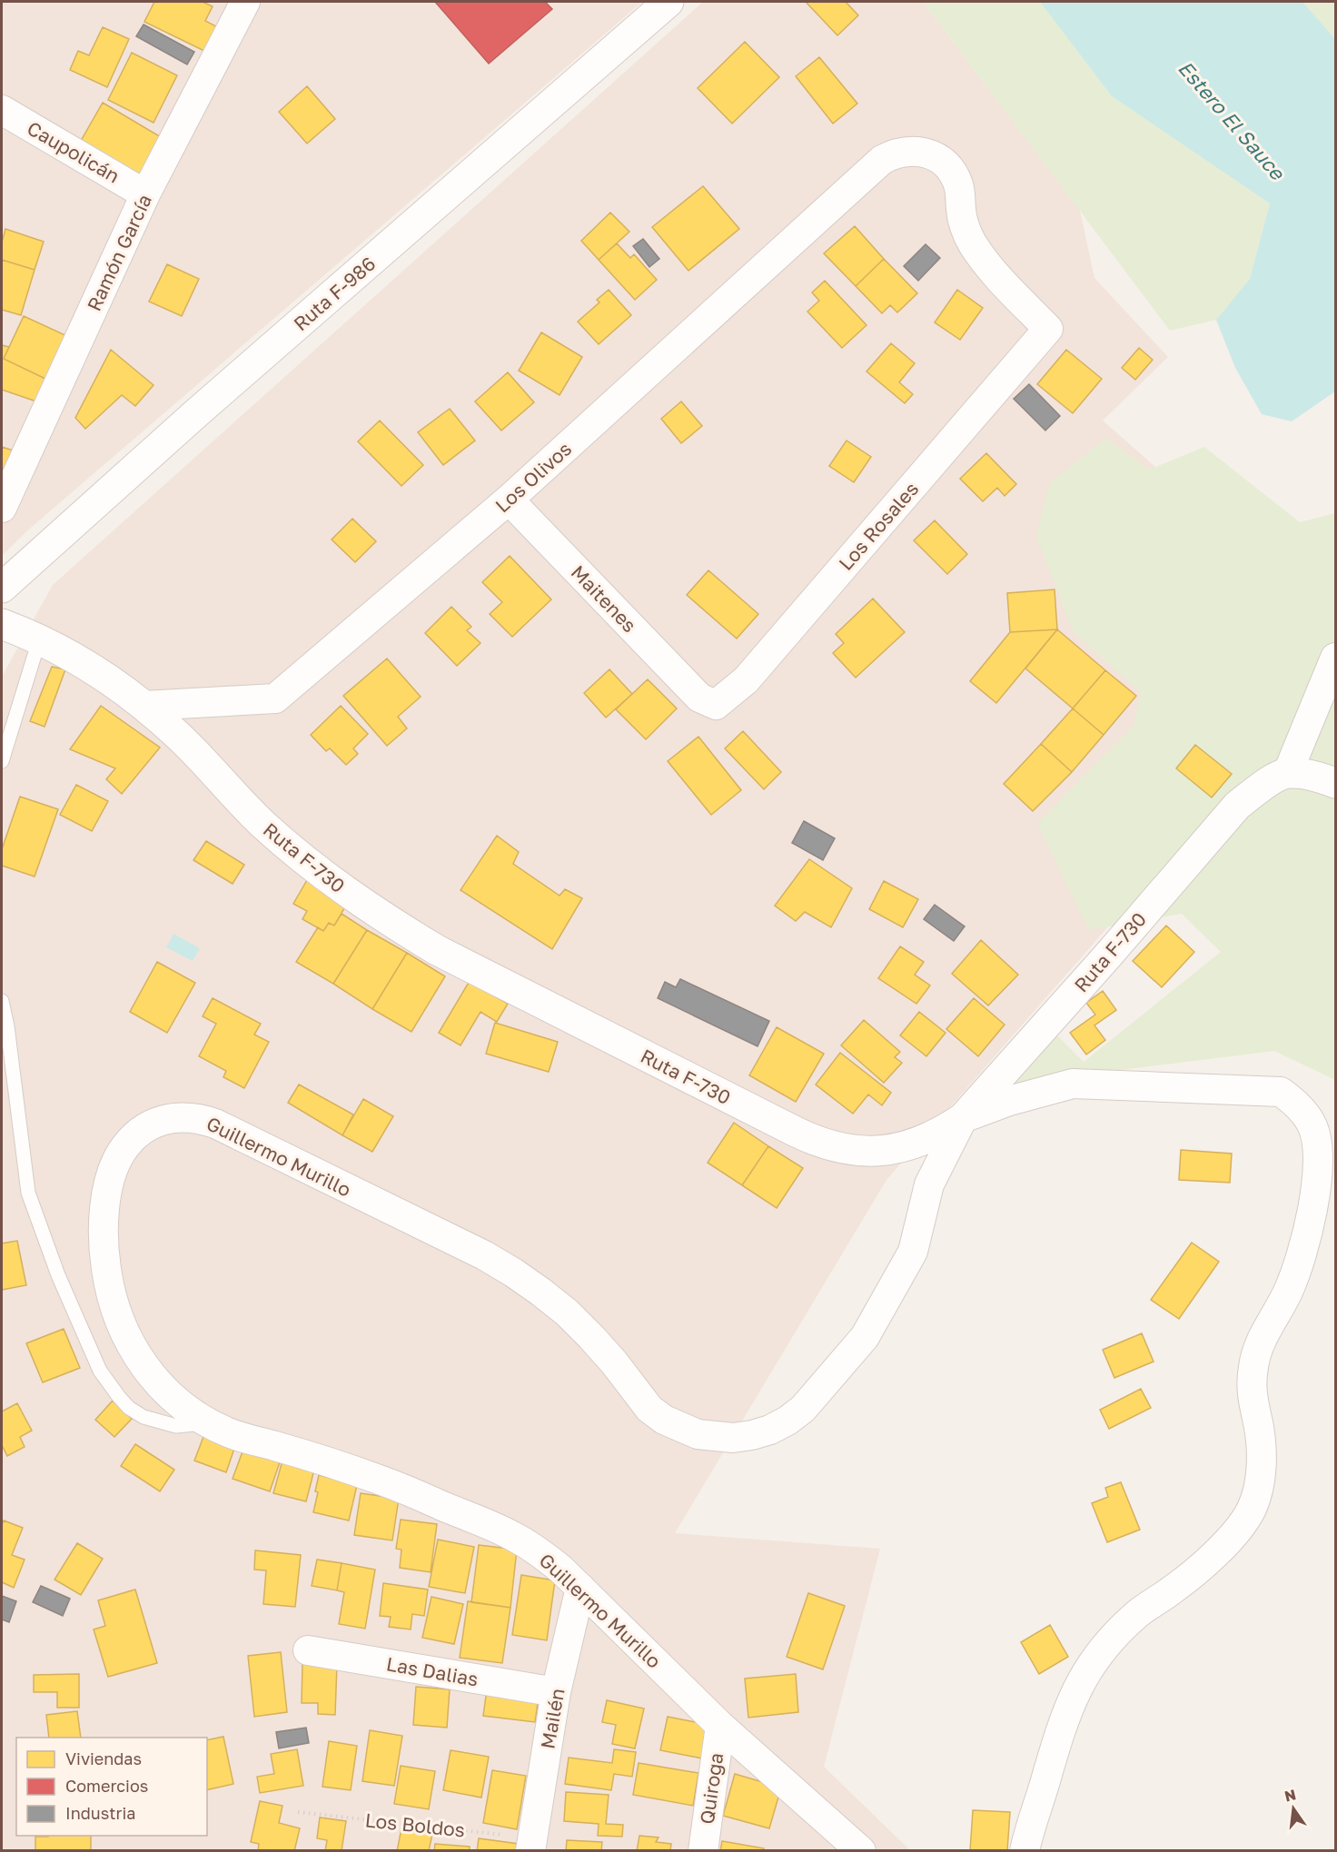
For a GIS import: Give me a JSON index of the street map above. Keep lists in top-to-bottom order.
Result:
{
  "streets": {
    "street": [
      "Caupolicán",
      "Ramón García",
      "Ruta F-986",
      "Los Olivos",
      "Los Rosales",
      "Maitenes",
      "Ruta F-730",
      "Guillermo Murillo",
      "Las Dalias",
      "Mailén",
      "Quiroga"
    ],
    "path": ["Los Boldos"]
  },
  "crossings": [
    ["Caupolicán", "Ramón García"],
    ["Los Olivos", "Los Rosales"],
    ["Los Olivos", "Maitenes"],
    ["Los Olivos", "Ruta F-730"],
    ["Los Rosales", "Maitenes"],
    ["Ruta F-730", "Guillermo Murillo"],
    ["Guillermo Murillo", "Mailén"],
    ["Guillermo Murillo", "Quiroga"],
    ["Las Dalias", "Mailén"],
    ["Mailén", "Los Boldos"]
  ],
  "water": ["Estero El Sauce"],
  "legend": ["Viviendas", "Comercios", "Industria"],
  "north": "top"
}
